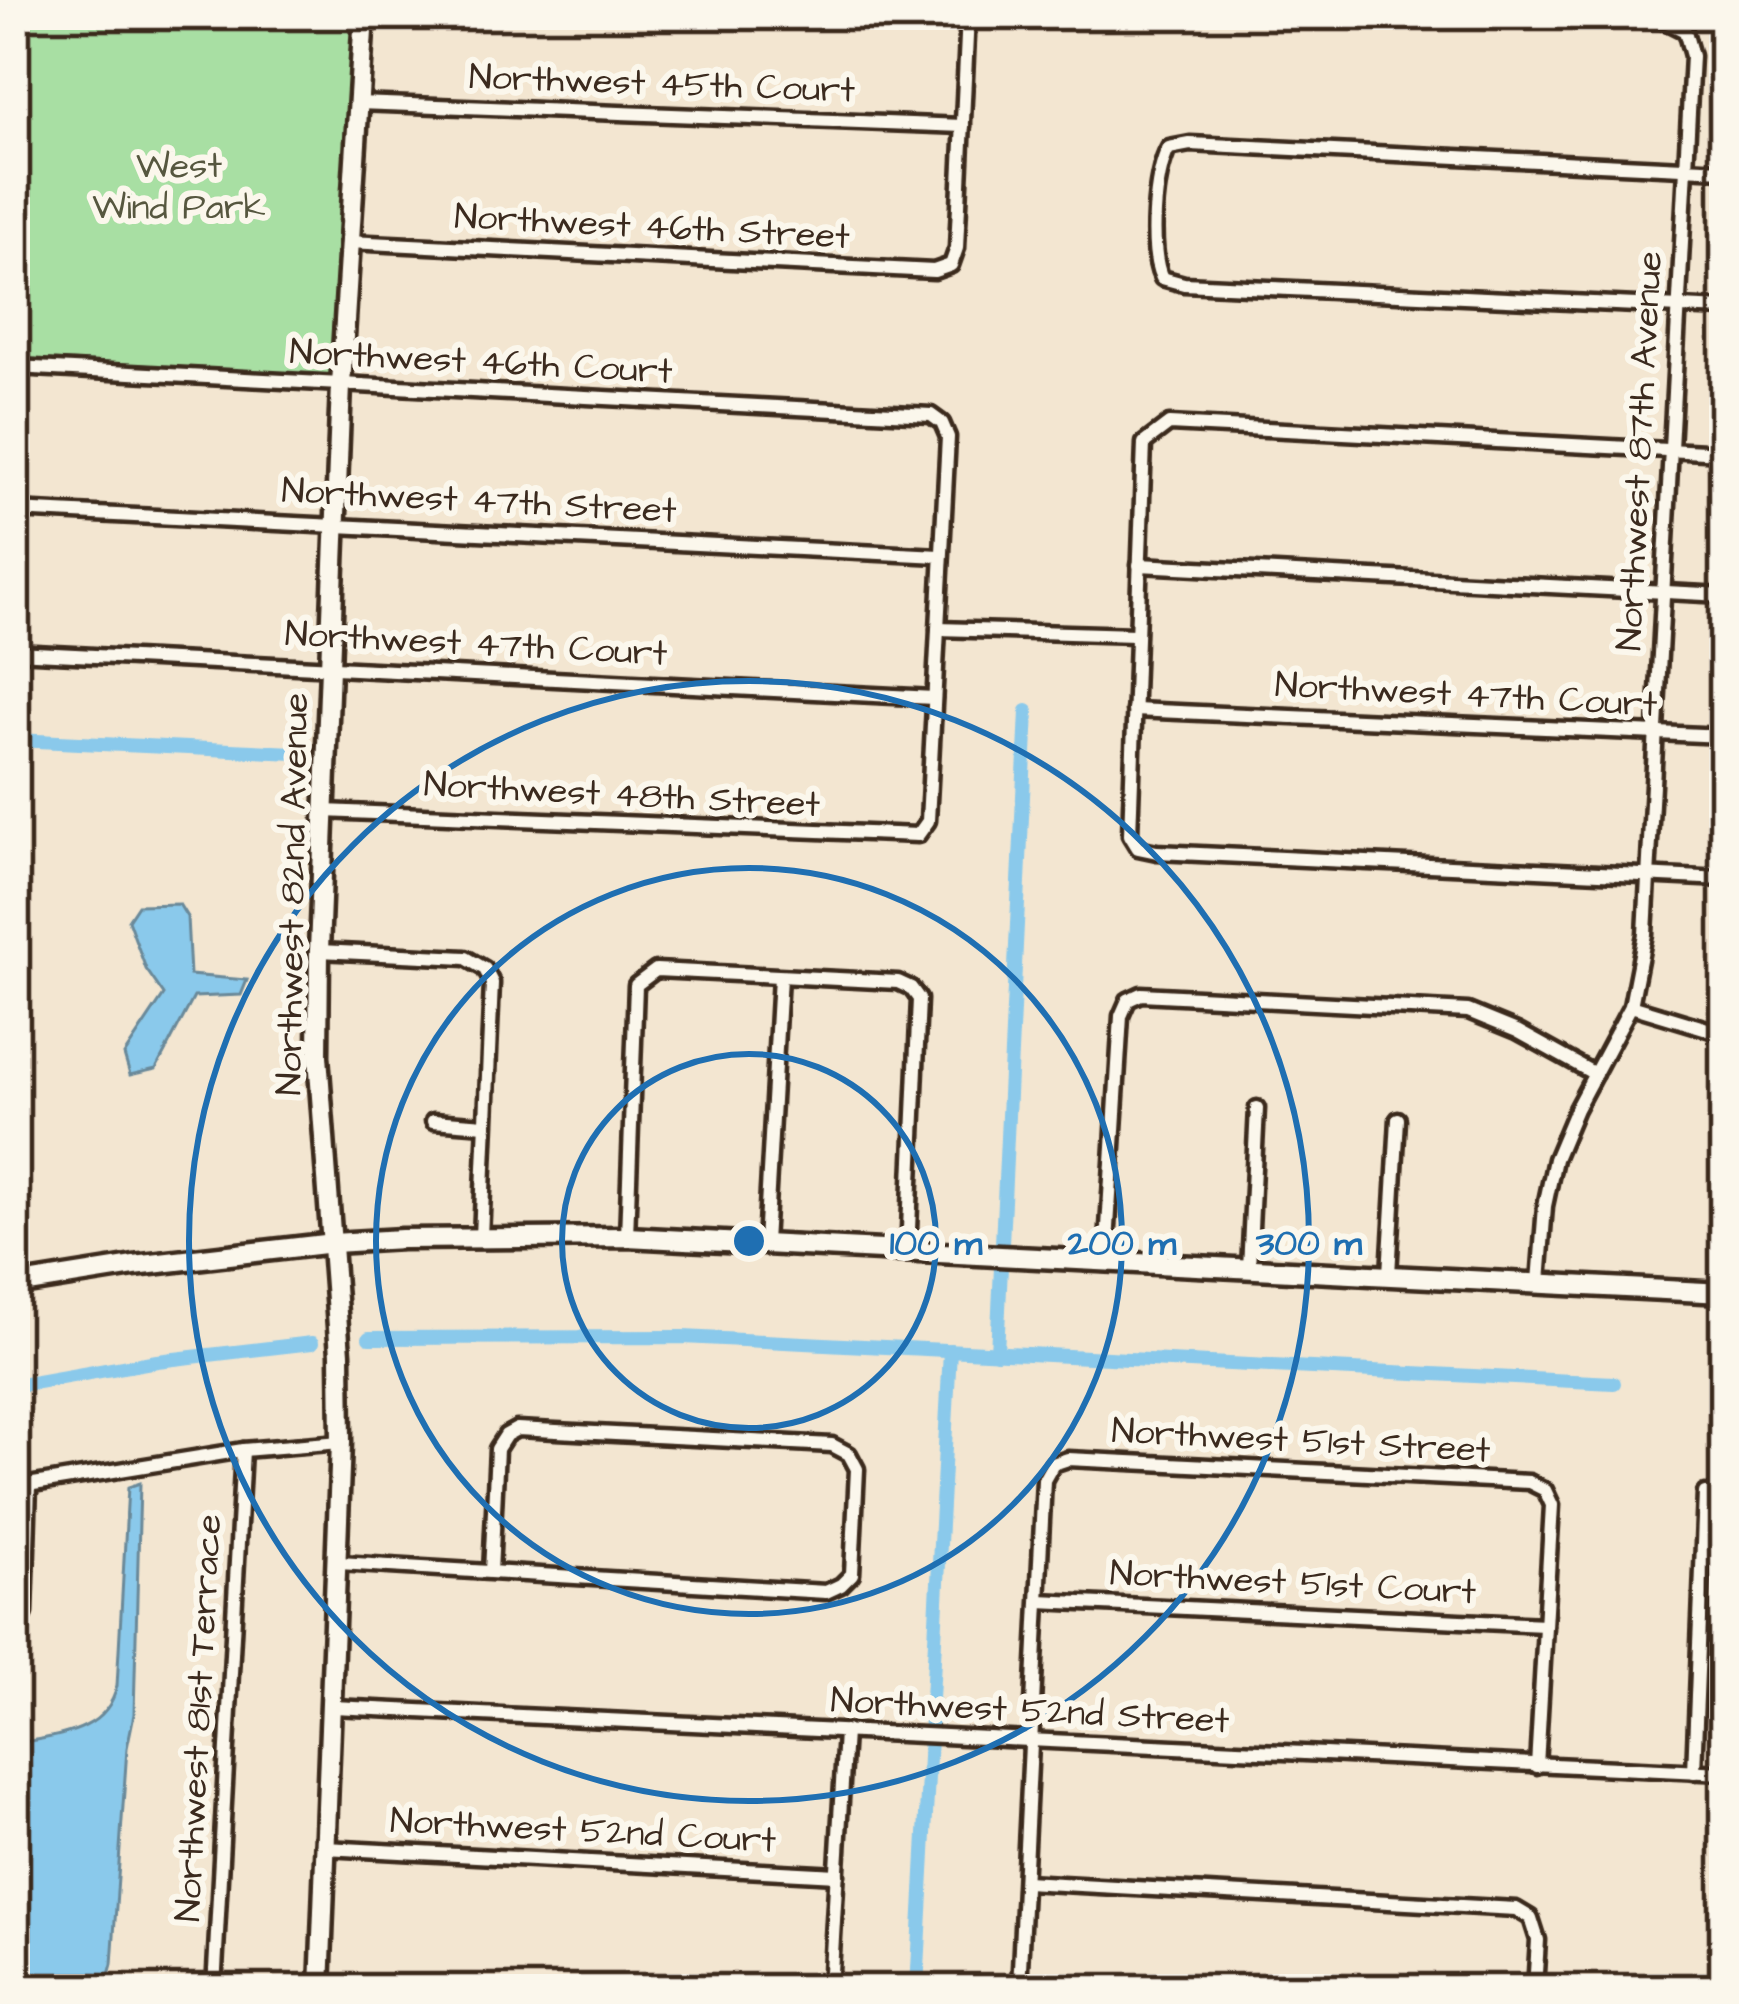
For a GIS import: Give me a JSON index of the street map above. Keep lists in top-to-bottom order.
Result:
{
  "streets": {
    "street": [
      "Northwest 45th Court",
      "Northwest 46th Street",
      "Northwest 46th Court",
      "Northwest 87th Avenue",
      "Northwest 47th Street",
      "Northwest 47th Court",
      "Northwest 48th Street",
      "Northwest 82nd Avenue",
      "Northwest 51st Street",
      "Northwest 51st Court",
      "Northwest 52nd Street",
      "Northwest 81st Terrace",
      "Northwest 52nd Court"
    ]
  },
  "crossings": [
    ["Northwest 45th Court", "Northwest 46th Street"],
    ["Northwest 45th Court", "Northwest 82nd Avenue"],
    ["Northwest 46th Street", "Northwest 82nd Avenue"],
    ["Northwest 46th Court", "Northwest 47th Street"],
    ["Northwest 46th Court", "Northwest 82nd Avenue"],
    ["Northwest 87th Avenue", "Northwest 47th Court"],
    ["Northwest 47th Street", "Northwest 82nd Avenue"],
    ["Northwest 47th Court", "Northwest 48th Street"],
    ["Northwest 47th Court", "Northwest 82nd Avenue"],
    ["Northwest 48th Street", "Northwest 82nd Avenue"],
    ["Northwest 82nd Avenue", "Northwest 52nd Street"],
    ["Northwest 82nd Avenue", "Northwest 52nd Court"],
    ["Northwest 51st Street", "Northwest 51st Court"]
  ],
  "parks": ["West Wind Park"],
  "rings": ["100 m", "200 m", "300 m"]
}
